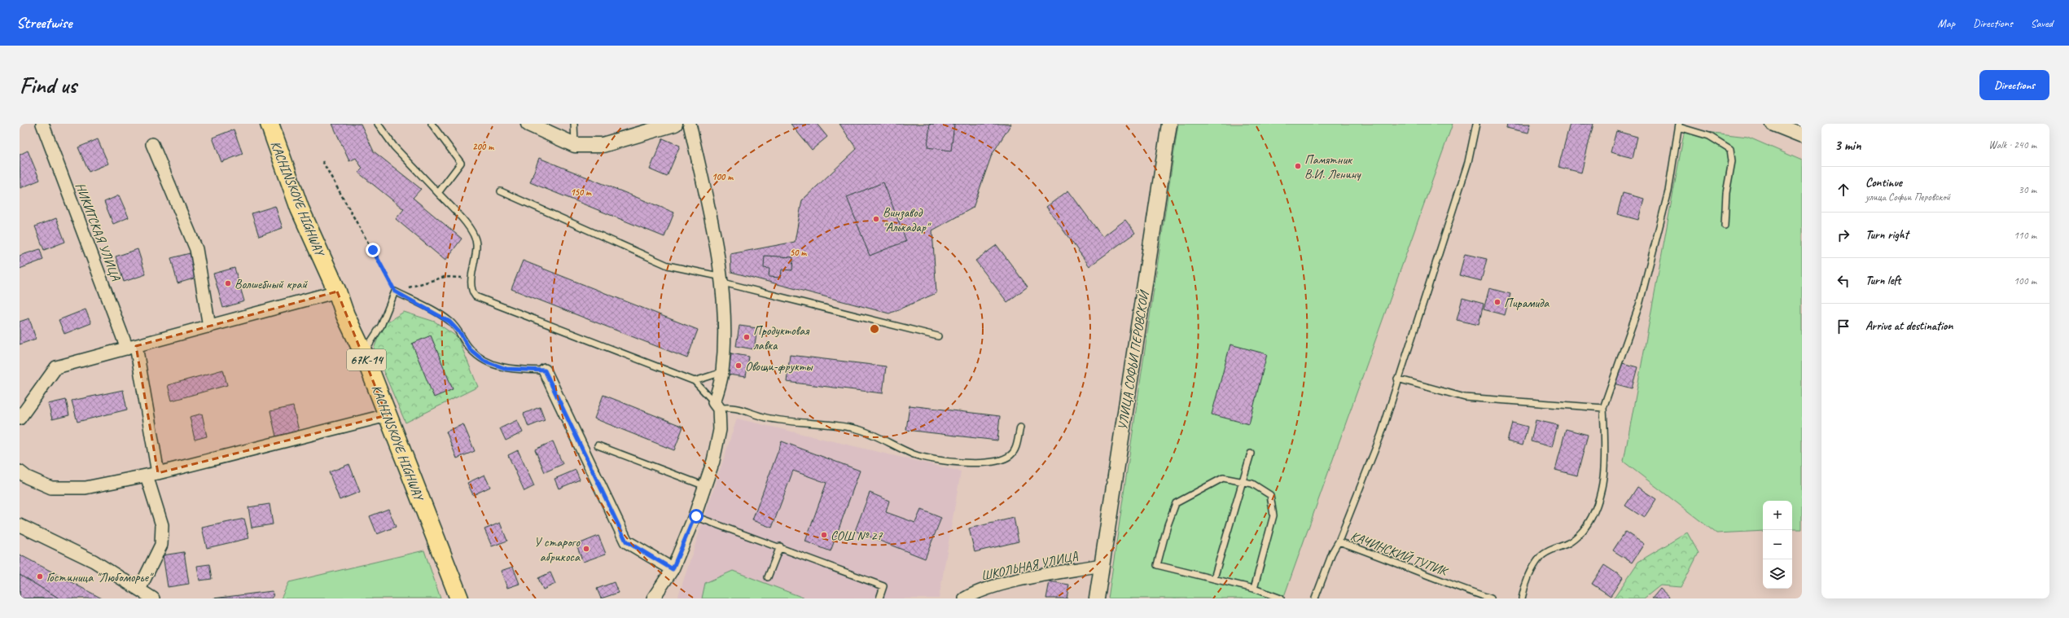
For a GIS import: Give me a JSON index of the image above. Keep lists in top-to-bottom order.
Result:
{
  "streets": {
    "main road": ["KACHINSKOYE HIGHWAY", "67К-14"],
    "street": ["НИКИТСКАЯ УЛИЦА", "УЛИЦА СОФЬИ ПЕРОВСКОЙ", "ШКОЛЬНАЯ УЛИЦА"],
    "lane": ["КАЧИНСКИЙ ТУПИК"]
  },
  "crossings": [
    ["УЛИЦА СОФЬИ ПЕРОВСКОЙ", "ШКОЛЬНАЯ УЛИЦА"]
  ],
  "places": [
    "Памятник В.И. Ленину",
    "Винзавод \"Алькадар\"",
    "Волшебный край",
    "Пирамида",
    "Продуктовая лавка",
    "Овощи-фрукты",
    "СОШ № 27",
    "У старого абрикоса",
    "Гостиница \"Любоморье\""
  ],
  "page": {
    "header": "Streetwise",
    "nav": ["Map", "Directions", "Saved"],
    "buttons": "Directions",
    "title": "Find us",
    "heading": ["3 min", "Walk · 240 m"],
    "list": [
      ["Continue", "улица Софьи Перовской", "30 m"],
      ["Turn right", "110 m"],
      ["Turn left", "100 m"],
      "Arrive at destination"
    ],
    "map_buttons": ["+", "−"]
  },
  "rings": [
    "200 m",
    "100 m",
    "150 m",
    "50 m"
  ]
}
